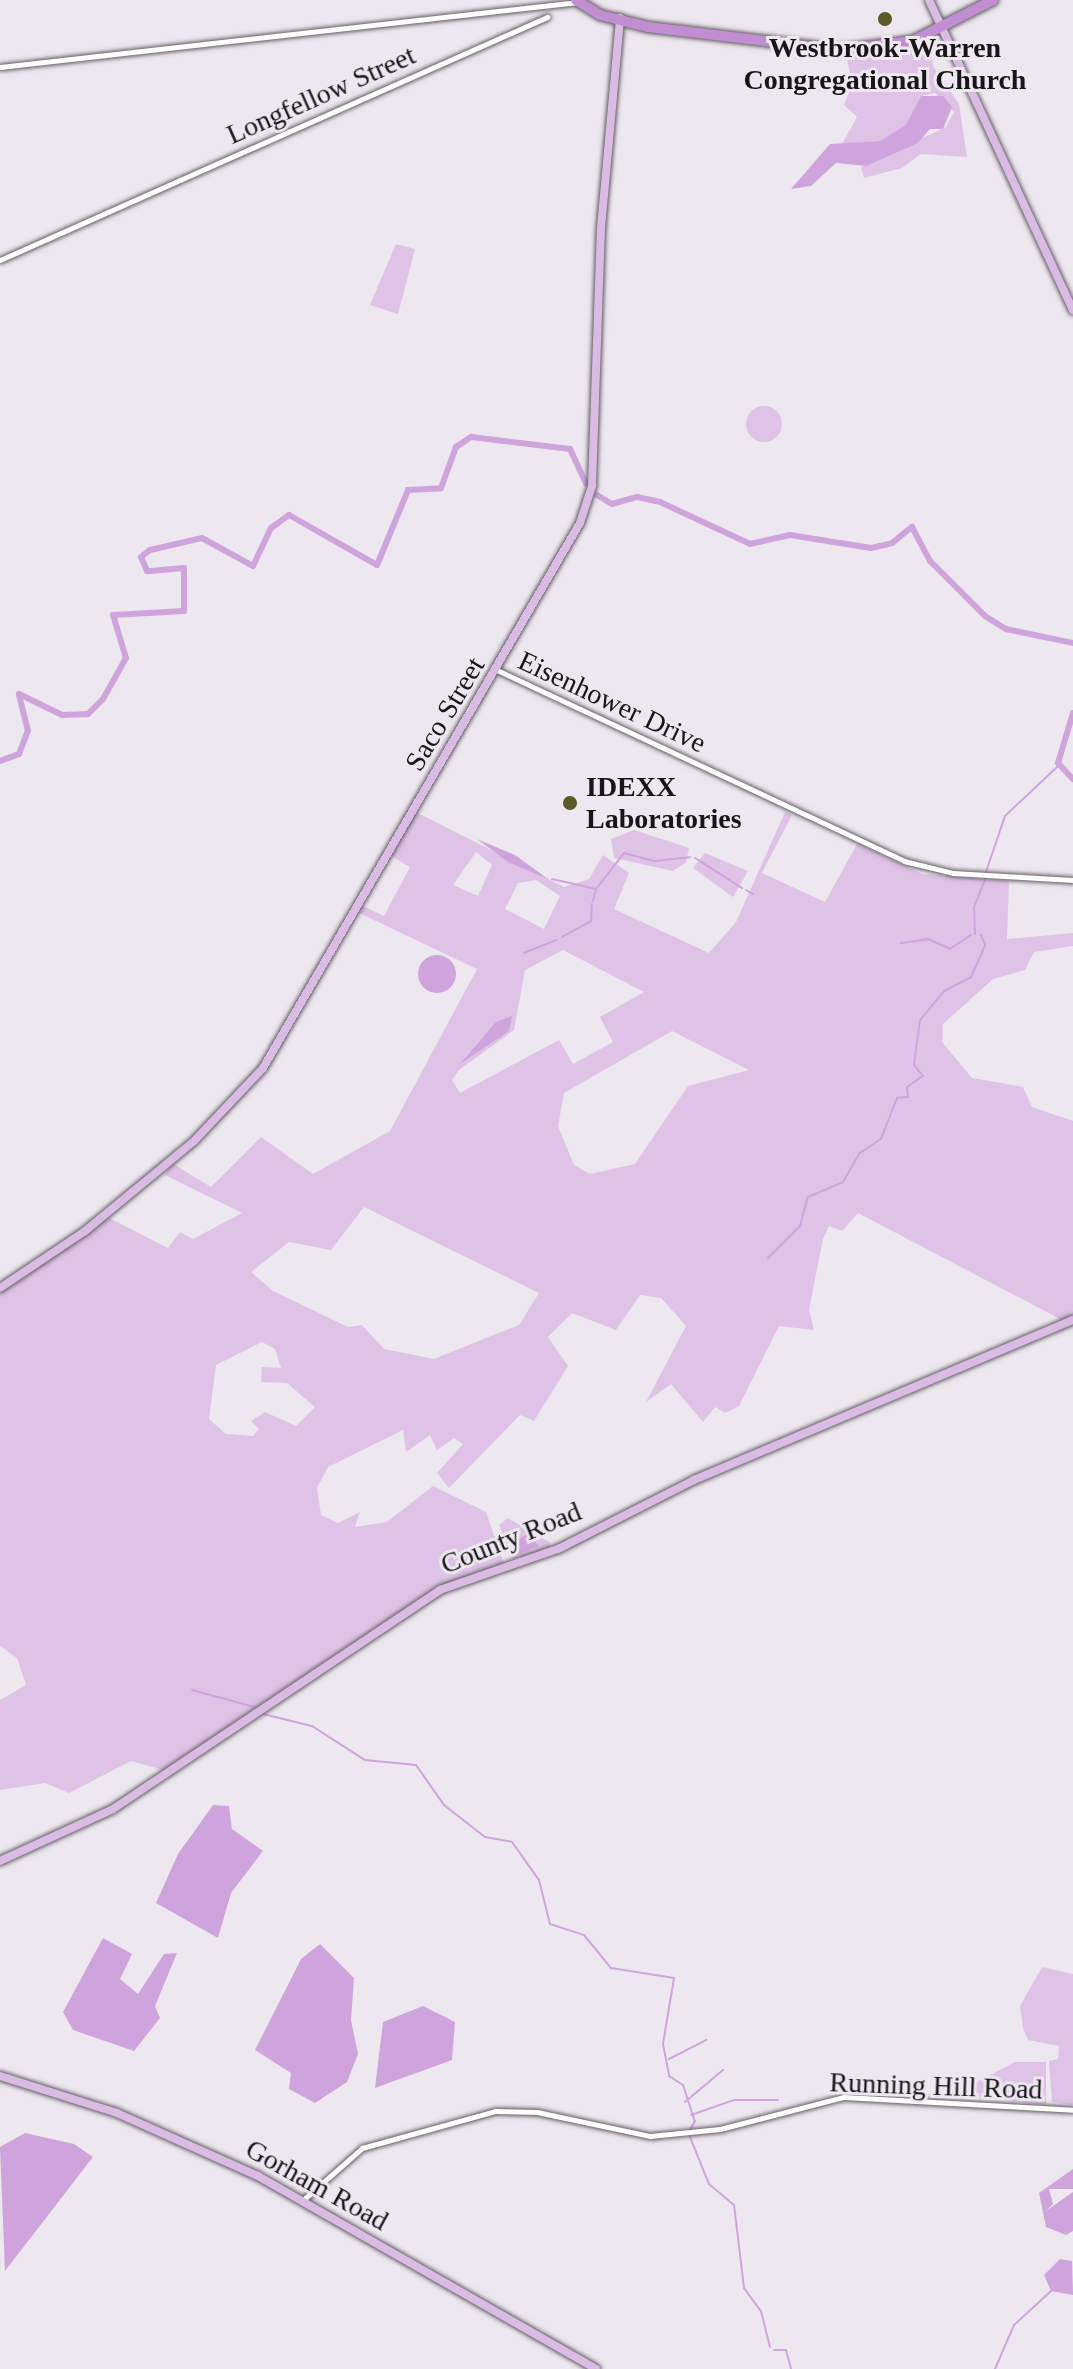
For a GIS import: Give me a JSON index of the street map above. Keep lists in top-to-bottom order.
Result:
{
  "streets": {
    "main road": ["Saco Street", "County Road", "Gorham Road"],
    "street": ["Longfellow Street", "Eisenhower Drive", "Running Hill Road"]
  },
  "crossings": [
    ["Eisenhower Drive", "Saco Street"],
    ["Running Hill Road", "Gorham Road"]
  ],
  "places": ["Westbrook-Warren Congregational Church", "IDEXX Laboratories"]
}
